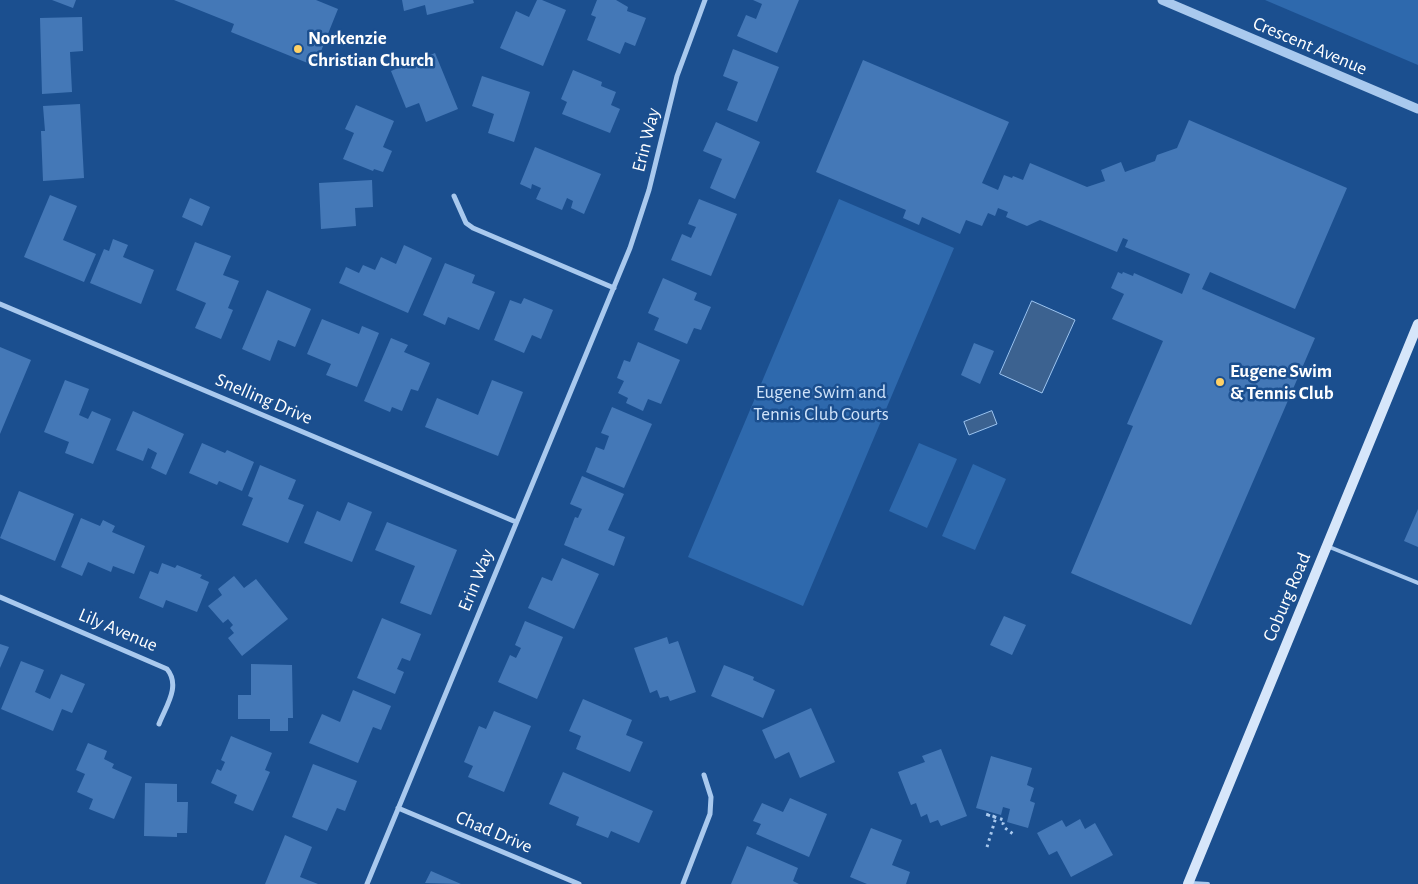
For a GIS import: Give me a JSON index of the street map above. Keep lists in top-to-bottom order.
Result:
{
  "streets": {
    "main road": ["Coburg Road"],
    "street": [
      "Crescent Avenue",
      "Erin Way",
      "Snelling Drive",
      "Lily Avenue",
      "Chad Drive"
    ]
  },
  "crossings": [
    ["Erin Way", "Snelling Drive"],
    ["Erin Way", "Chad Drive"]
  ],
  "parks": ["Eugene Swim and Tennis Club Courts"],
  "places": ["Norkenzie Christian Church", "Eugene Swim & Tennis Club"]
}
